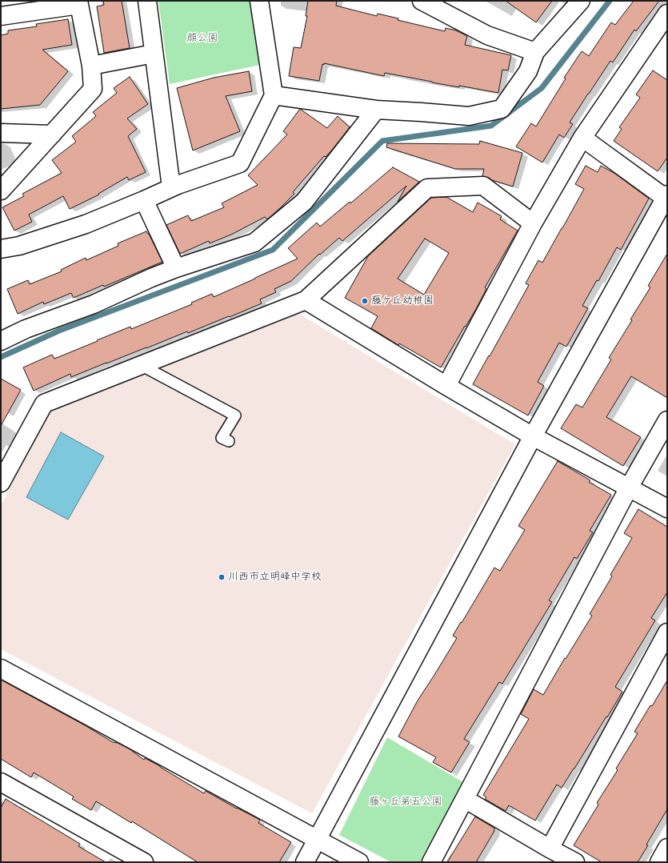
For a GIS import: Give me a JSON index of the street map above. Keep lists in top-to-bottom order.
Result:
{
  "parks": ["顔公園", "藤ヶ丘第五公園"],
  "places": ["藤ケ丘幼稚園", "川西市立明峰中学校"]
}
